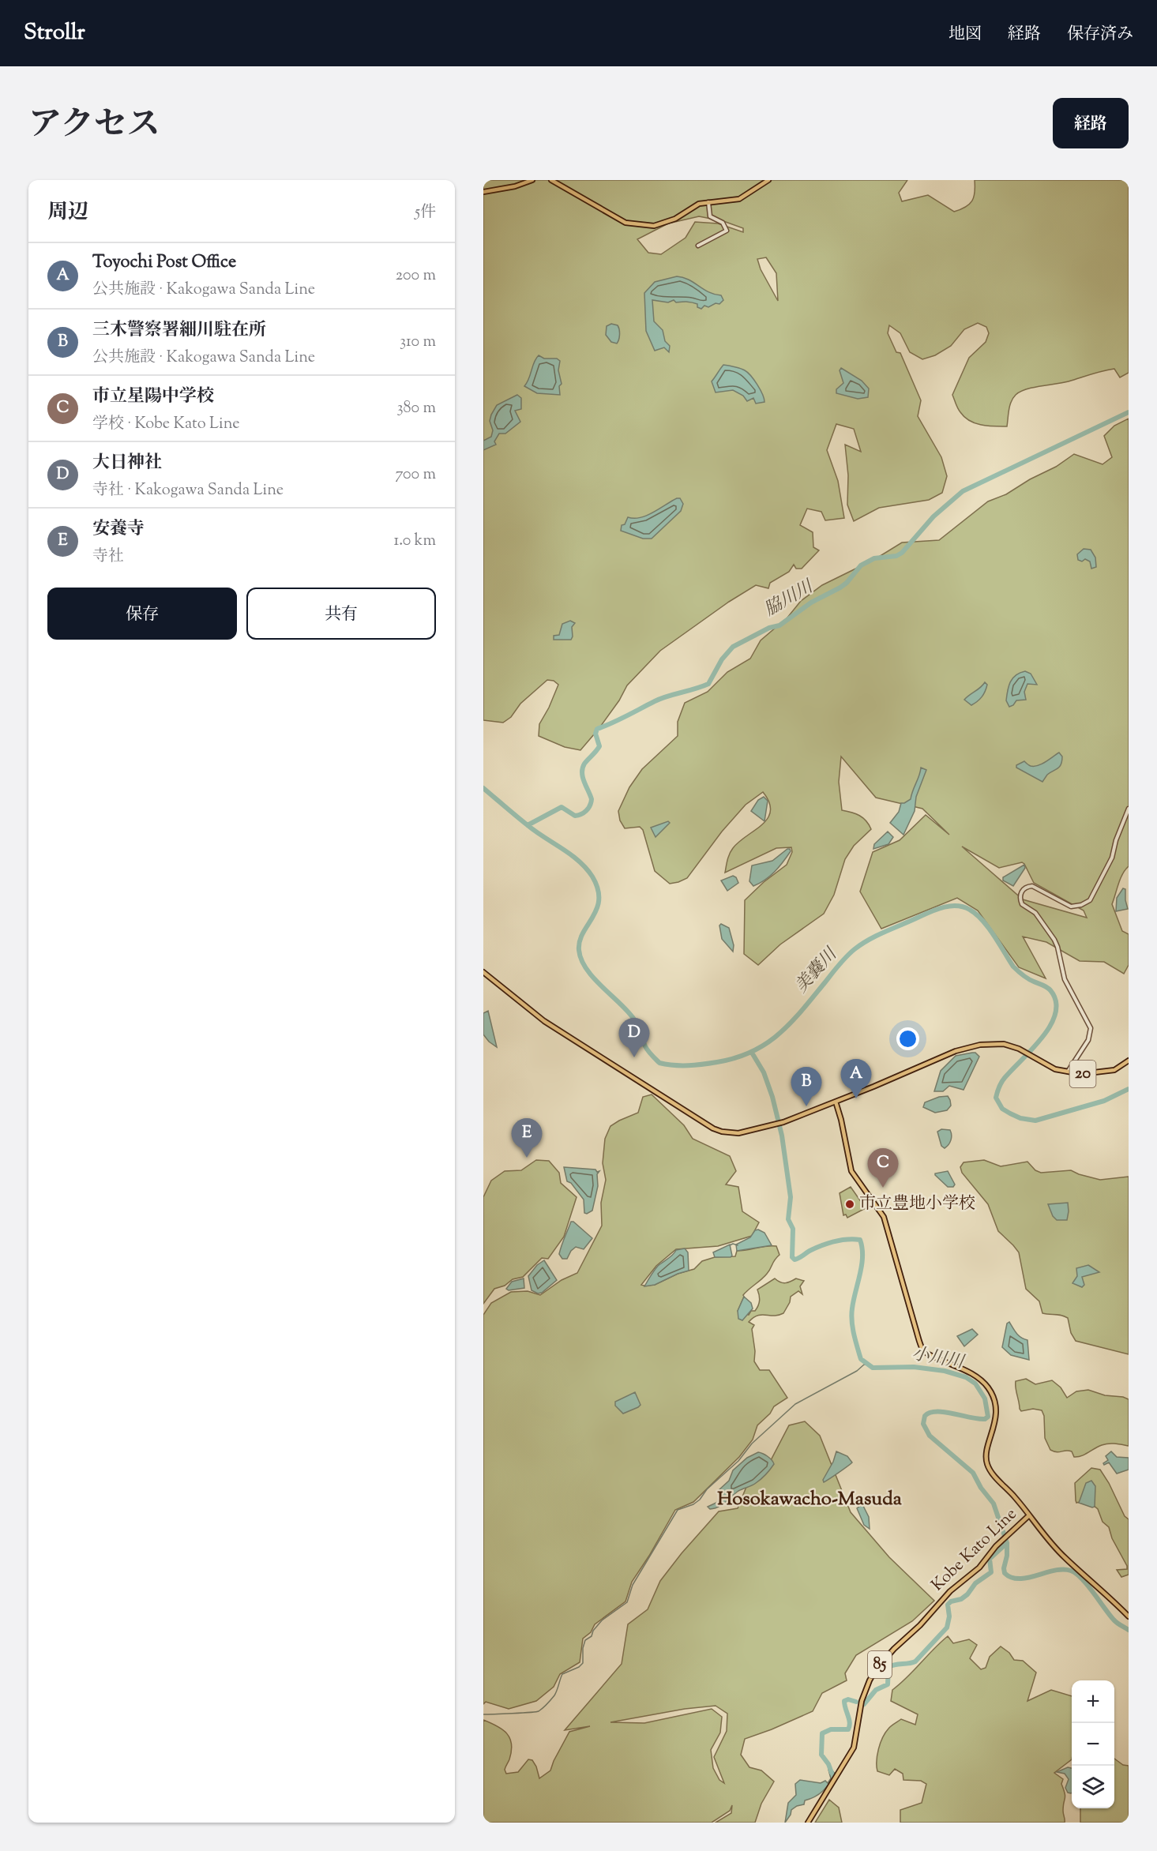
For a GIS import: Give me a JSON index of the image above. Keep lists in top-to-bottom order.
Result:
{
  "streets": {
    "main road": ["20", "Kobe Kato Line", "85"]
  },
  "crossings": [
    ["20", "Kobe Kato Line"]
  ],
  "districts": ["Hosokawacho-Masuda"],
  "water": ["脇川川", "美嚢川", "小川川"],
  "places": ["市立豊地小学校"],
  "page": {
    "header": "Strollr",
    "nav": ["地図", "経路", "保存済み"],
    "title": "アクセス",
    "buttons": [
      "経路",
      ["保存", "共有"]
    ],
    "heading": ["周辺", "5件"],
    "list": [
      {
        "mark": "A",
        "name": "Toyochi Post Office",
        "note": "公共施設 · Kakogawa Sanda Line",
        "value": "200 m"
      },
      {
        "mark": "B",
        "name": "三木警察署細川駐在所",
        "note": "公共施設 · Kakogawa Sanda Line",
        "value": "310 m"
      },
      {
        "mark": "C",
        "name": "市立星陽中学校",
        "note": "学校 · Kobe Kato Line",
        "value": "380 m"
      },
      {
        "mark": "D",
        "name": "大日神社",
        "note": "寺社 · Kakogawa Sanda Line",
        "value": "700 m"
      },
      {
        "mark": "E",
        "name": "安養寺",
        "note": "寺社",
        "value": "1.0 km"
      }
    ],
    "pins": [
      "D",
      "A",
      "B",
      "E",
      "C"
    ],
    "map_buttons": ["+", "−"]
  }
}
